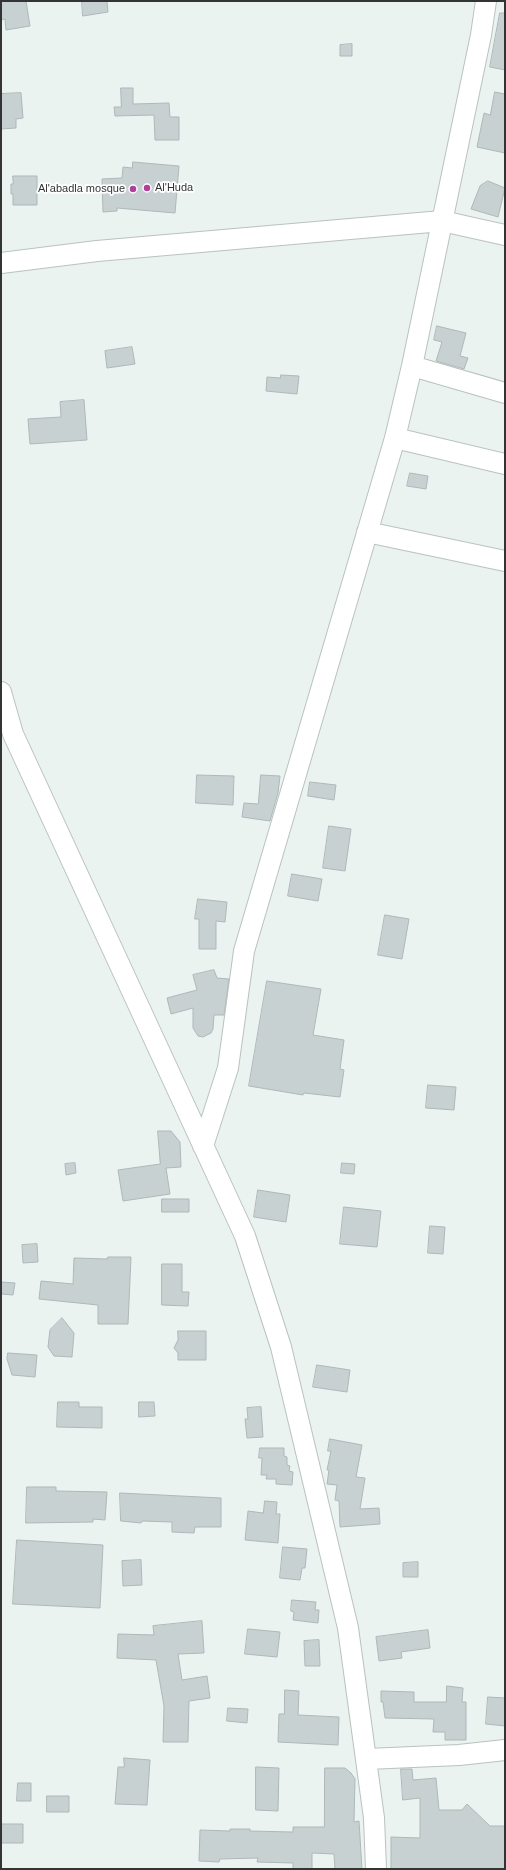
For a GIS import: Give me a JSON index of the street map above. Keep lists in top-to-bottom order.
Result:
{
  "places": ["Al'Huda", "Al'abadla mosque"]
}
